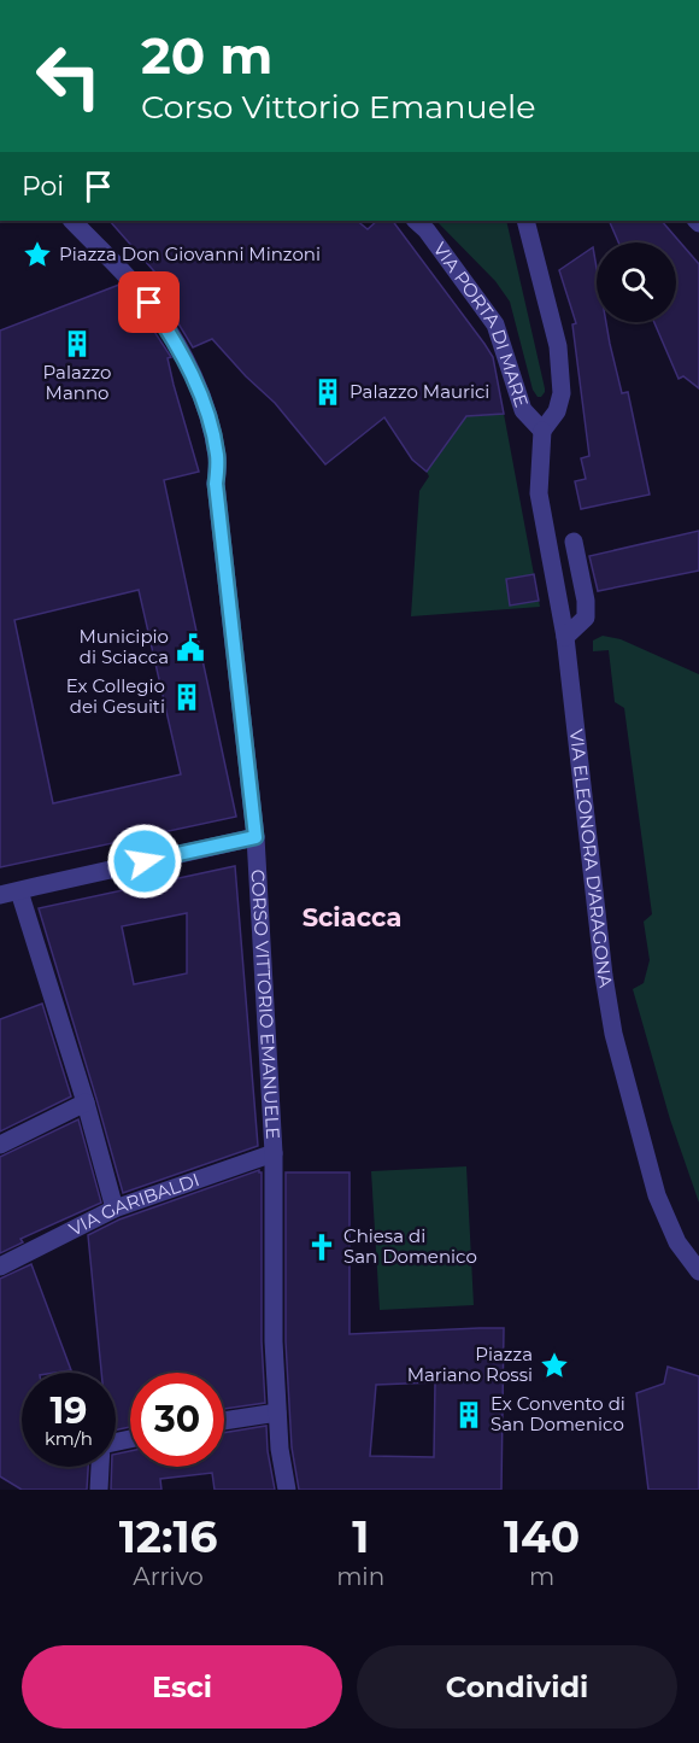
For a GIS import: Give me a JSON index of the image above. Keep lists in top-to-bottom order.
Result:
{
  "streets": {
    "street": [
      "VIA PORTA DI MARE",
      "VIA ELEONORA D'ARAGONA",
      "CORSO VITTORIO EMANUELE",
      "VIA GARIBALDI"
    ]
  },
  "crossings": [
    ["VIA PORTA DI MARE", "VIA ELEONORA D'ARAGONA"],
    ["CORSO VITTORIO EMANUELE", "VIA GARIBALDI"]
  ],
  "districts": ["Sciacca"],
  "places": {
    "place": ["Piazza Don Giovanni Minzoni", "Piazza Mariano Rossi"],
    "building": [
      "Palazzo Manno",
      "Palazzo Maurici",
      "Ex Collegio dei Gesuiti",
      "Ex Convento di San Domenico"
    ],
    "public building": ["Municipio di Sciacca"],
    "church": ["Chiesa di San Domenico"]
  },
  "page": {
    "turn": ["20 m", "Corso Vittorio Emanuele"],
    "then": "Poi",
    "speed": "19 km/h",
    "limit": "30",
    "eta": [
      "12:16",
      "Arrivo",
      "1",
      "min",
      "140",
      "m"
    ],
    "buttons": ["Esci", "Condividi"]
  }
}
